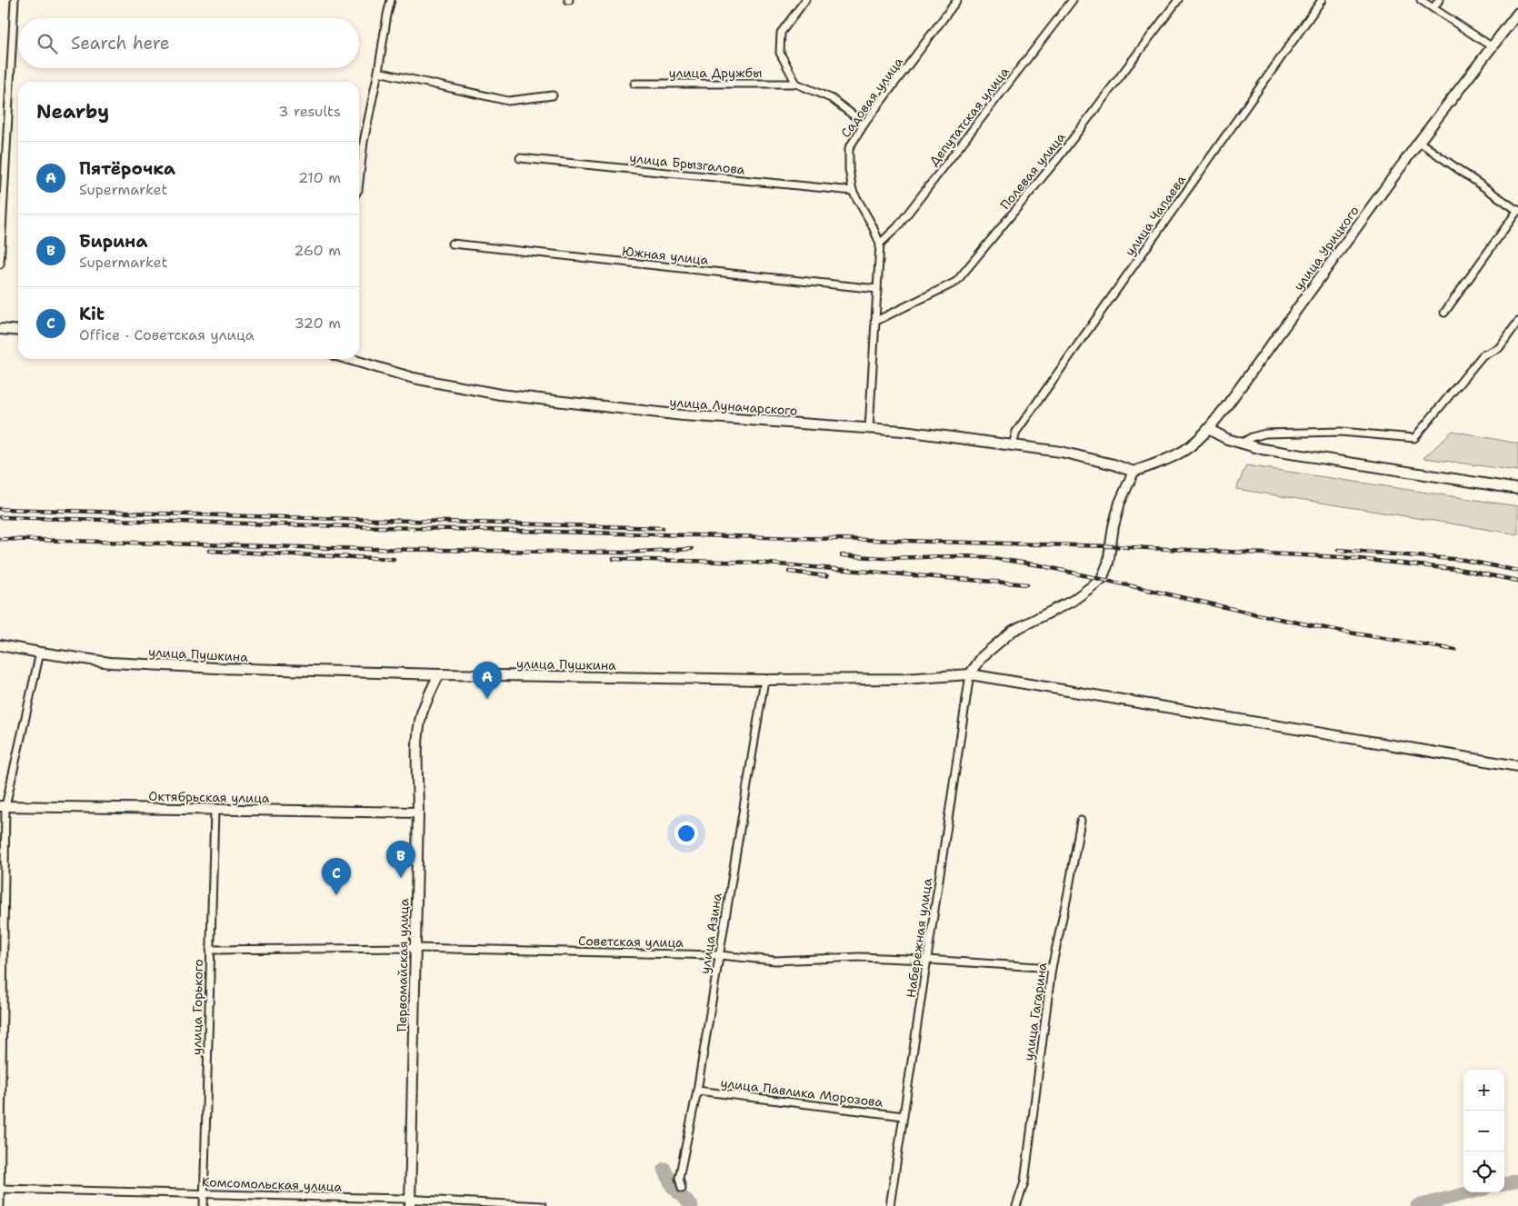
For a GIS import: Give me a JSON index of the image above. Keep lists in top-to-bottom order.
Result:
{
  "streets": {
    "street": [
      "улица Дружбы",
      "Садовая улица",
      "Депутатская улица",
      "улица Брызгалова",
      "Полевая улица",
      "улица Чапаева",
      "улица Урицкого",
      "Южная улица",
      "улица Луначарского",
      "улица Пушкина",
      "Октябрьская улица",
      "улица Азина",
      "Набережная улица",
      "Советская улица",
      "Первомайская улица",
      "улица Горького",
      "улица Гагарина",
      "улица Павлика Морозова",
      "Комсомольская улица"
    ]
  },
  "crossings": [
    ["улица Дружбы", "Садовая улица"],
    ["Садовая улица", "Депутатская улица"],
    ["Садовая улица", "улица Брызгалова"],
    ["улица Чапаева", "улица Луначарского"],
    ["улица Урицкого", "улица Луначарского"],
    ["улица Пушкина", "улица Азина"],
    ["улица Пушкина", "Набережная улица"],
    ["улица Пушкина", "Первомайская улица"],
    ["Октябрьская улица", "Первомайская улица"],
    ["Октябрьская улица", "улица Горького"],
    ["улица Азина", "Советская улица"],
    ["улица Азина", "улица Павлика Морозова"],
    ["Набережная улица", "Советская улица"],
    ["Набережная улица", "улица Павлика Морозова"],
    ["Советская улица", "Первомайская улица"],
    ["Советская улица", "улица Горького"],
    ["Советская улица", "улица Гагарина"],
    ["Первомайская улица", "Комсомольская улица"],
    ["улица Горького", "Комсомольская улица"]
  ],
  "page": {
    "search": "Search here",
    "heading": ["Nearby", "3 results"],
    "list": [
      {
        "mark": "A",
        "name": "Пятёрочка",
        "note": "Supermarket",
        "value": "210 m"
      },
      {
        "mark": "B",
        "name": "Бирина",
        "note": "Supermarket",
        "value": "260 m"
      },
      {
        "mark": "C",
        "name": "Kit",
        "note": "Office · Советская улица",
        "value": "320 m"
      }
    ],
    "pins": ["A", "B", "C"],
    "map_buttons": ["+", "−"]
  }
}
